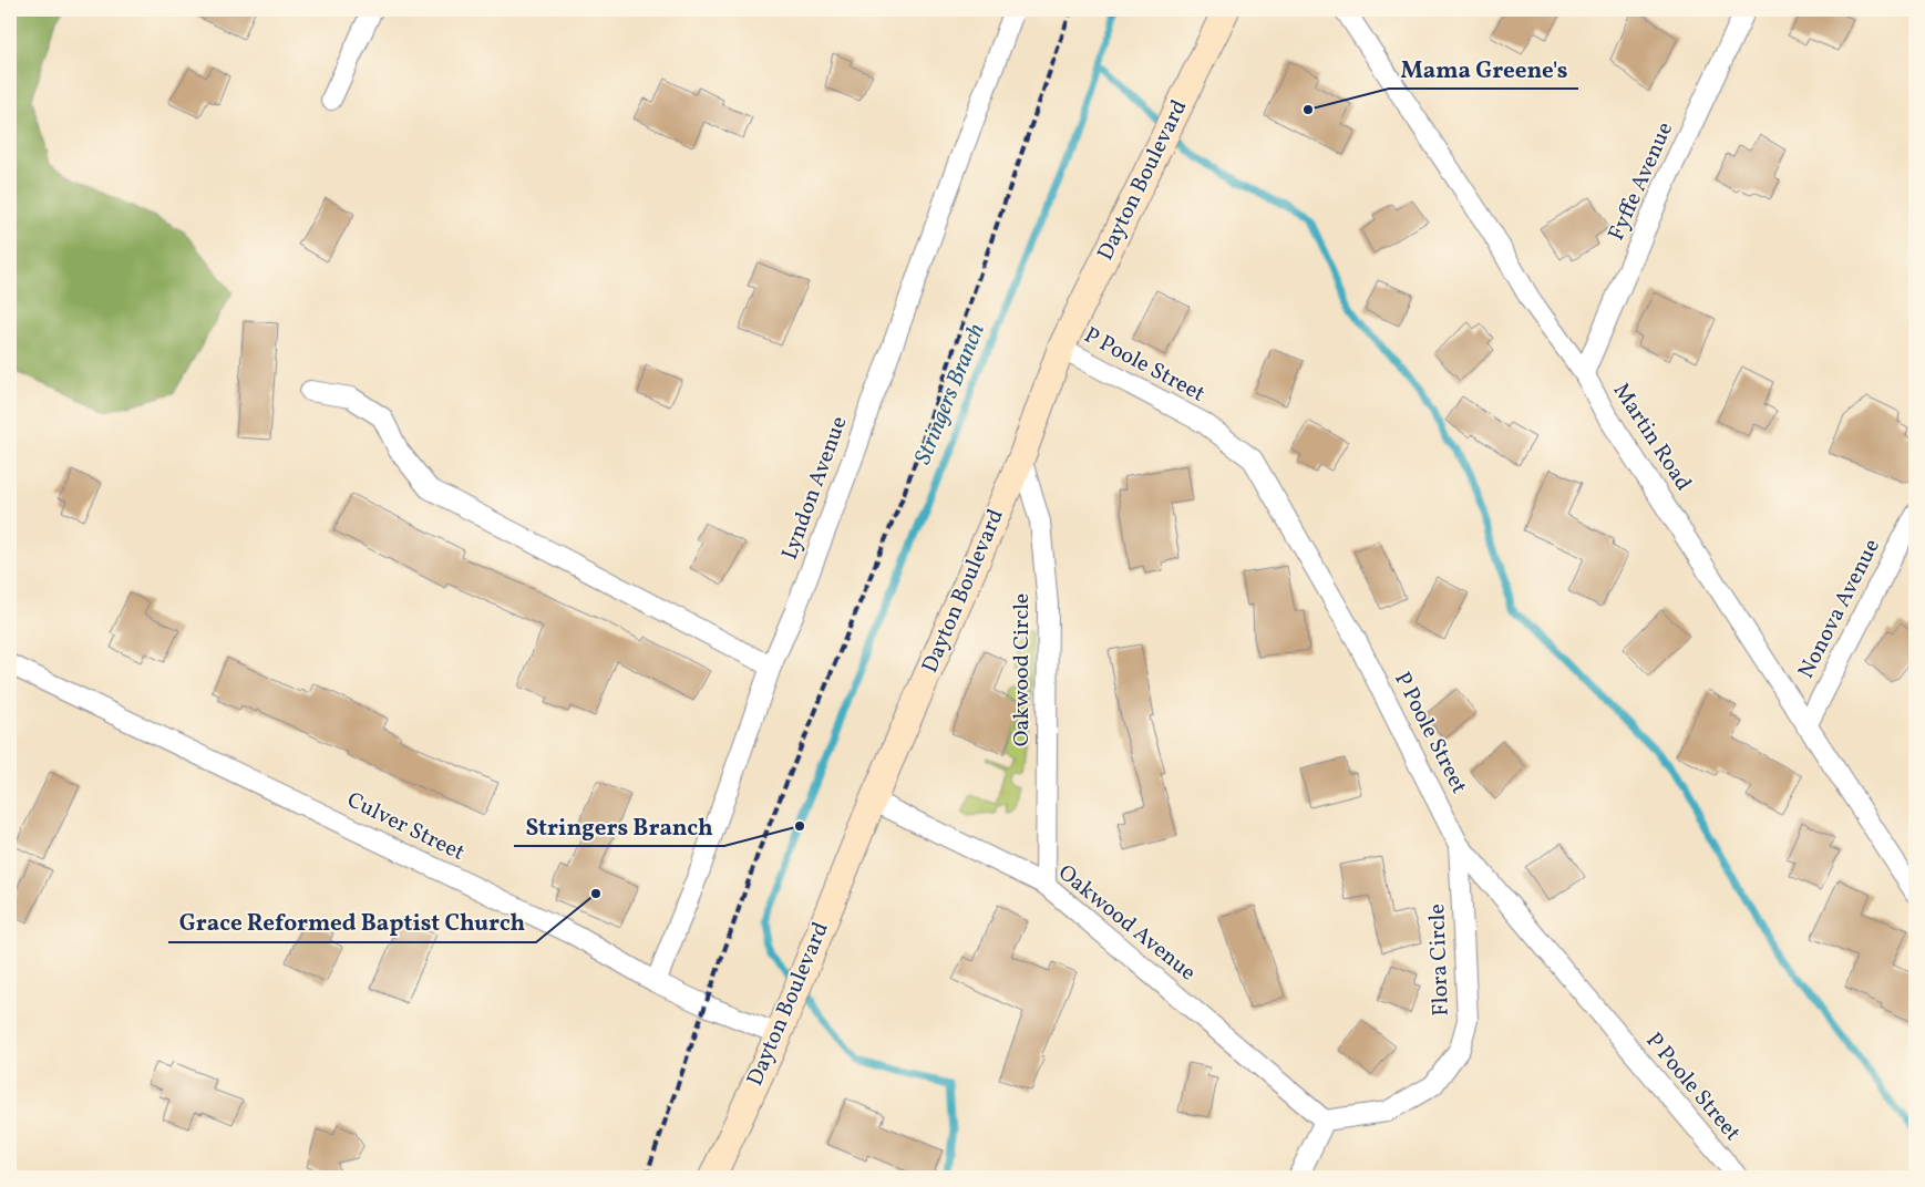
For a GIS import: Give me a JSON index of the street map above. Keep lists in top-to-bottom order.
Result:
{
  "streets": {
    "main road": ["Dayton Boulevard"],
    "street": [
      "Fyffe Avenue",
      "P Poole Street",
      "Martin Road",
      "Lyndon Avenue",
      "Nonova Avenue",
      "Oakwood Circle",
      "Culver Street",
      "Oakwood Avenue",
      "Flora Circle"
    ]
  },
  "crossings": [
    ["Dayton Boulevard", "P Poole Street"],
    ["Dayton Boulevard", "Oakwood Circle"],
    ["Dayton Boulevard", "Culver Street"],
    ["Dayton Boulevard", "Oakwood Avenue"],
    ["Fyffe Avenue", "Martin Road"],
    ["P Poole Street", "Flora Circle"],
    ["Martin Road", "Nonova Avenue"],
    ["Lyndon Avenue", "Culver Street"],
    ["Oakwood Circle", "Oakwood Avenue"],
    ["Oakwood Avenue", "Flora Circle"]
  ],
  "water": ["Stringers Branch"],
  "places": ["Mama Greene's", "Stringers Branch", "Grace Reformed Baptist Church"]
}
